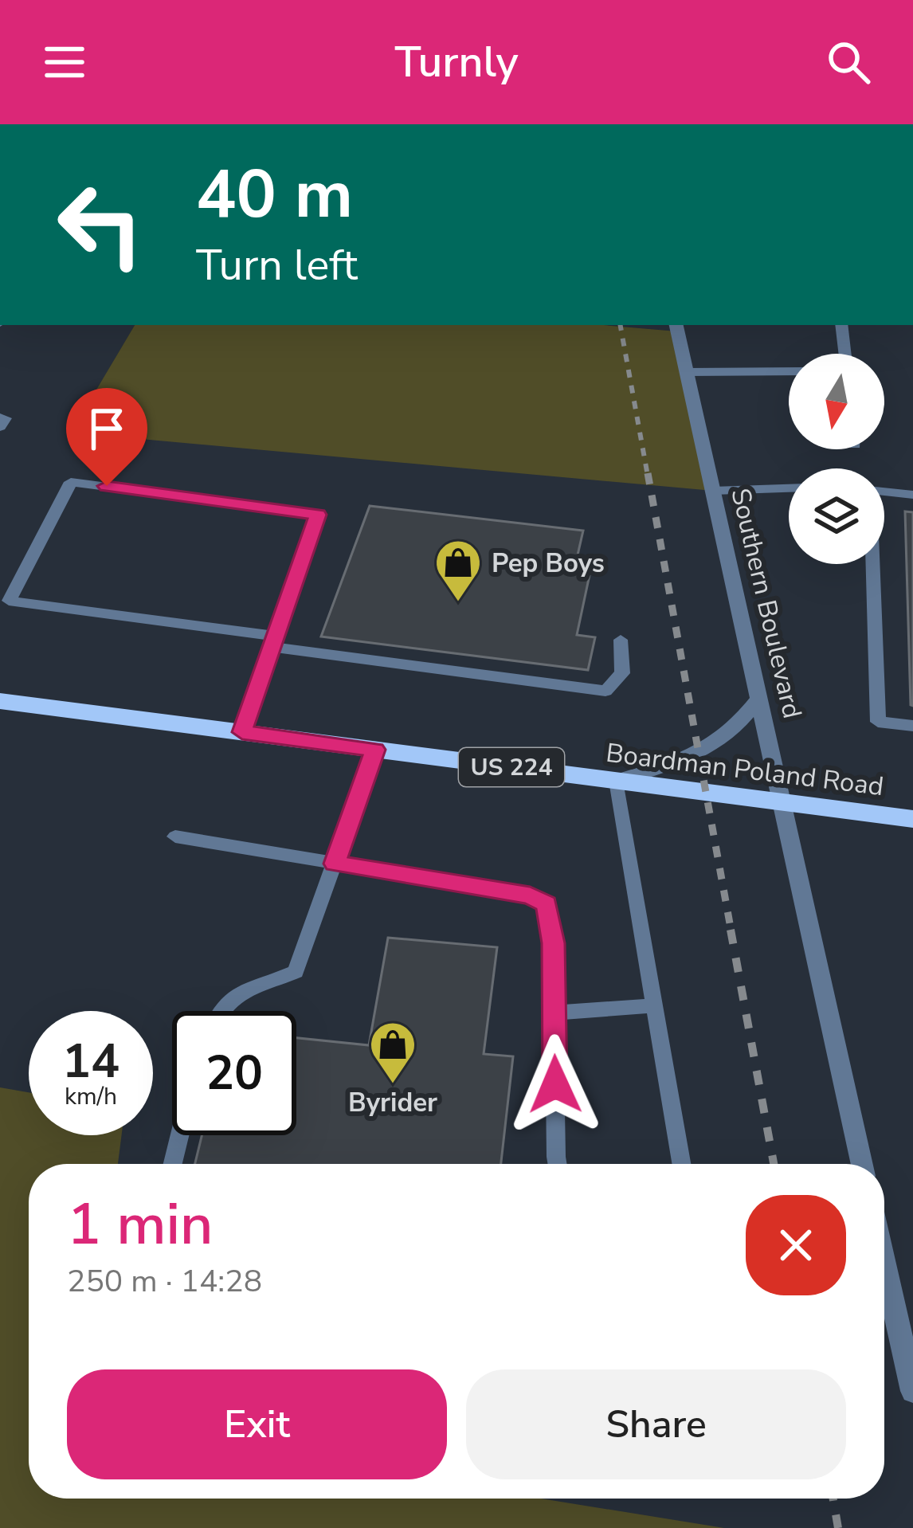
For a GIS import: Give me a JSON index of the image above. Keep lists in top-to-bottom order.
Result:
{
  "streets": {
    "main road": ["US 224", "Boardman Poland Road"],
    "street": ["Southern Boulevard"]
  },
  "crossings": [
    ["Southern Boulevard", "Boardman Poland Road"]
  ],
  "places": {
    "shop": ["Pep Boys", "Byrider"]
  },
  "north": "bottom",
  "page": {
    "header": "Turnly",
    "turn": ["40 m", "Turn left"],
    "speed": "14 km/h",
    "limit": "20",
    "heading": ["1 min", "250 m · 14:28"],
    "buttons": ["Exit", "Share"]
  }
}
